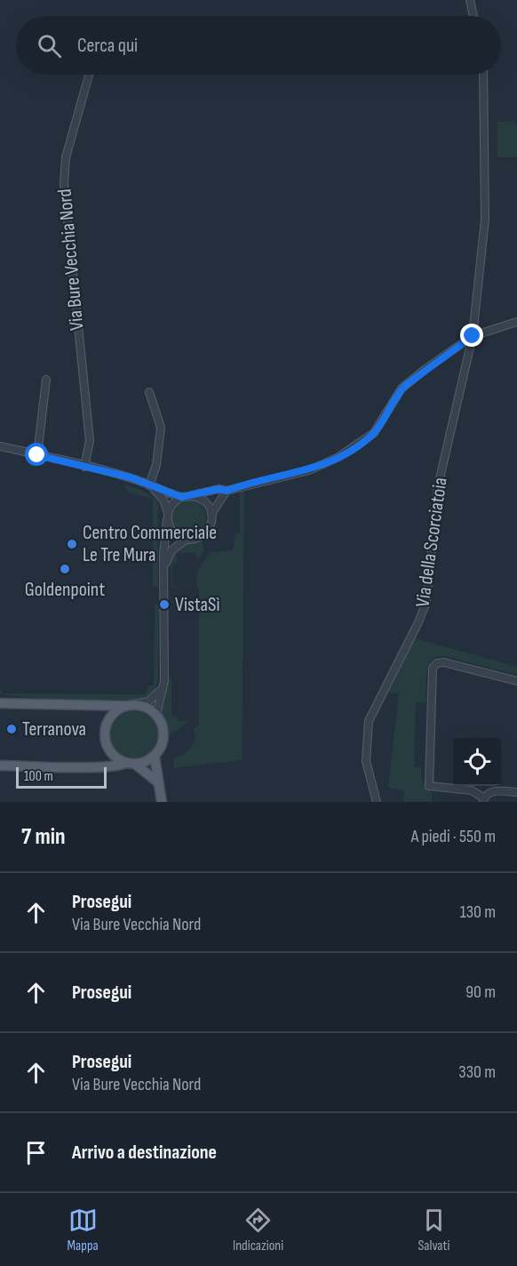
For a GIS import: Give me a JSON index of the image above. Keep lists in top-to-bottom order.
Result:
{
  "streets": {
    "street": ["Via Bure Vecchia Nord", "Via della Scorciatoia"]
  },
  "places": [
    "Centro Commerciale Le Tre Mura",
    "Goldenpoint",
    "VistaSì",
    "Terranova"
  ],
  "scale_bar": "100 m",
  "page": {
    "search": "Cerca qui",
    "scale": "100 m",
    "heading": ["7 min", "A piedi · 550 m"],
    "list": [
      ["Prosegui", "Via Bure Vecchia Nord", "130 m"],
      ["Prosegui", "90 m"],
      ["Prosegui", "Via Bure Vecchia Nord", "330 m"],
      "Arrivo a destinazione"
    ],
    "nav": ["Mappa", "Indicazioni", "Salvati"]
  }
}
